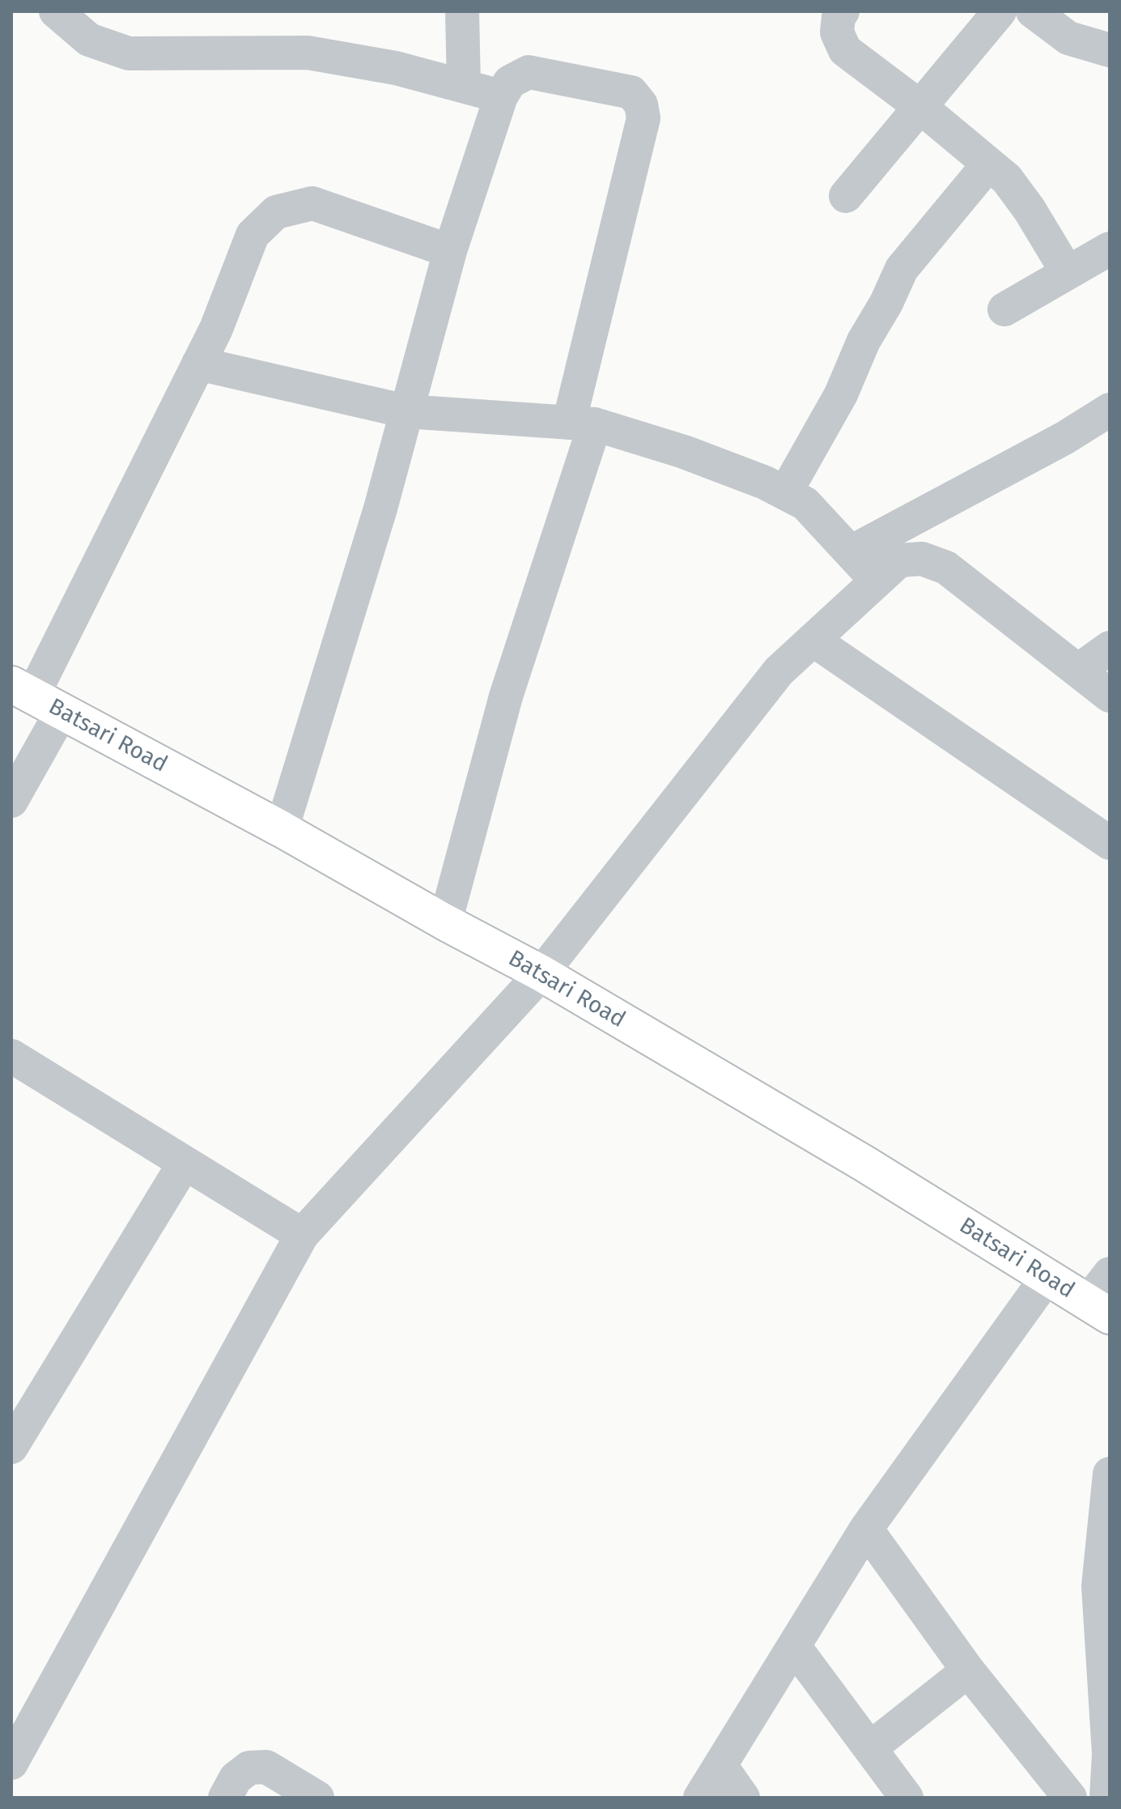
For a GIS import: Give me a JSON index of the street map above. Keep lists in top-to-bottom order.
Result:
{
  "streets": {
    "main road": ["Batsari Road"]
  }
}
